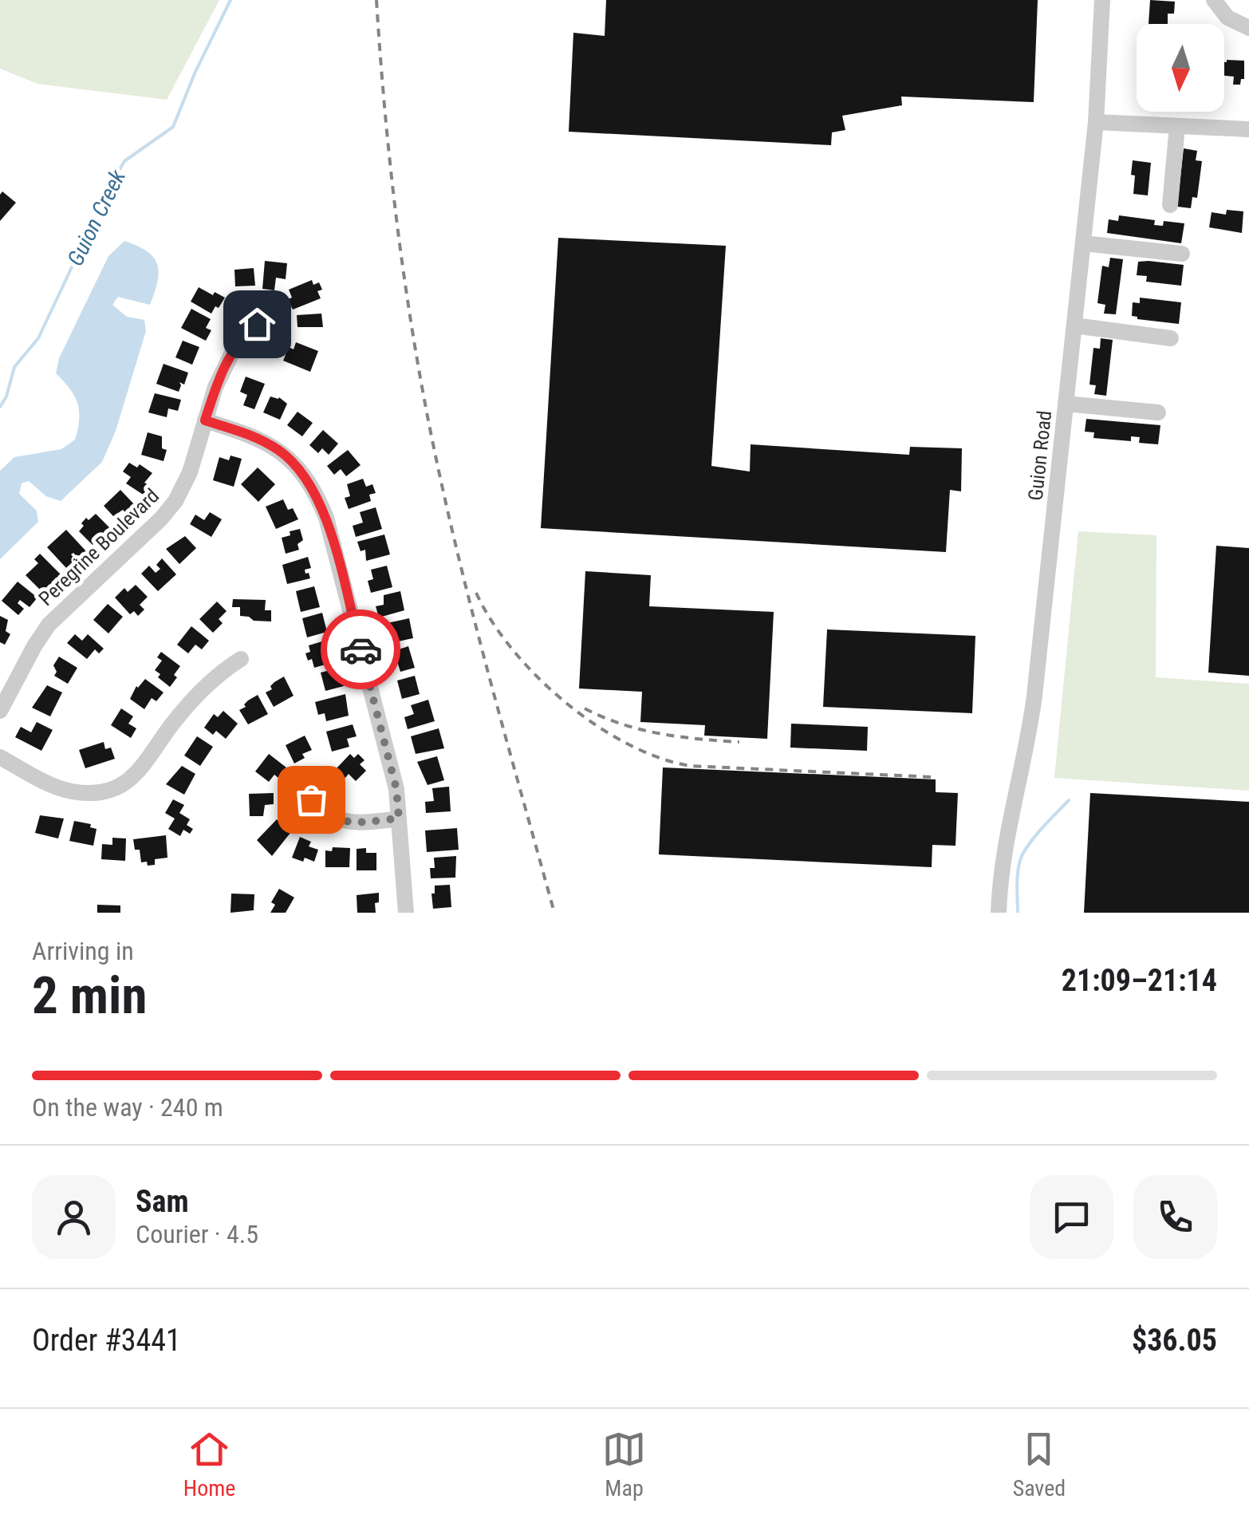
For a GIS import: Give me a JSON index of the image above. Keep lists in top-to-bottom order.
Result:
{
  "streets": {
    "street": ["Guion Road", "Peregrine Boulevard"]
  },
  "water": ["Guion Creek"],
  "north": "bottom",
  "page": {
    "heading": ["2 min", "Arriving in", "21:09–21:14"],
    "panel": [
      "Sam",
      "Courier · 4.5",
      "Order #3441",
      "$36.05"
    ],
    "bar": "On the way · 240 m",
    "tabs": ["Home", "Map", "Saved"]
  }
}
